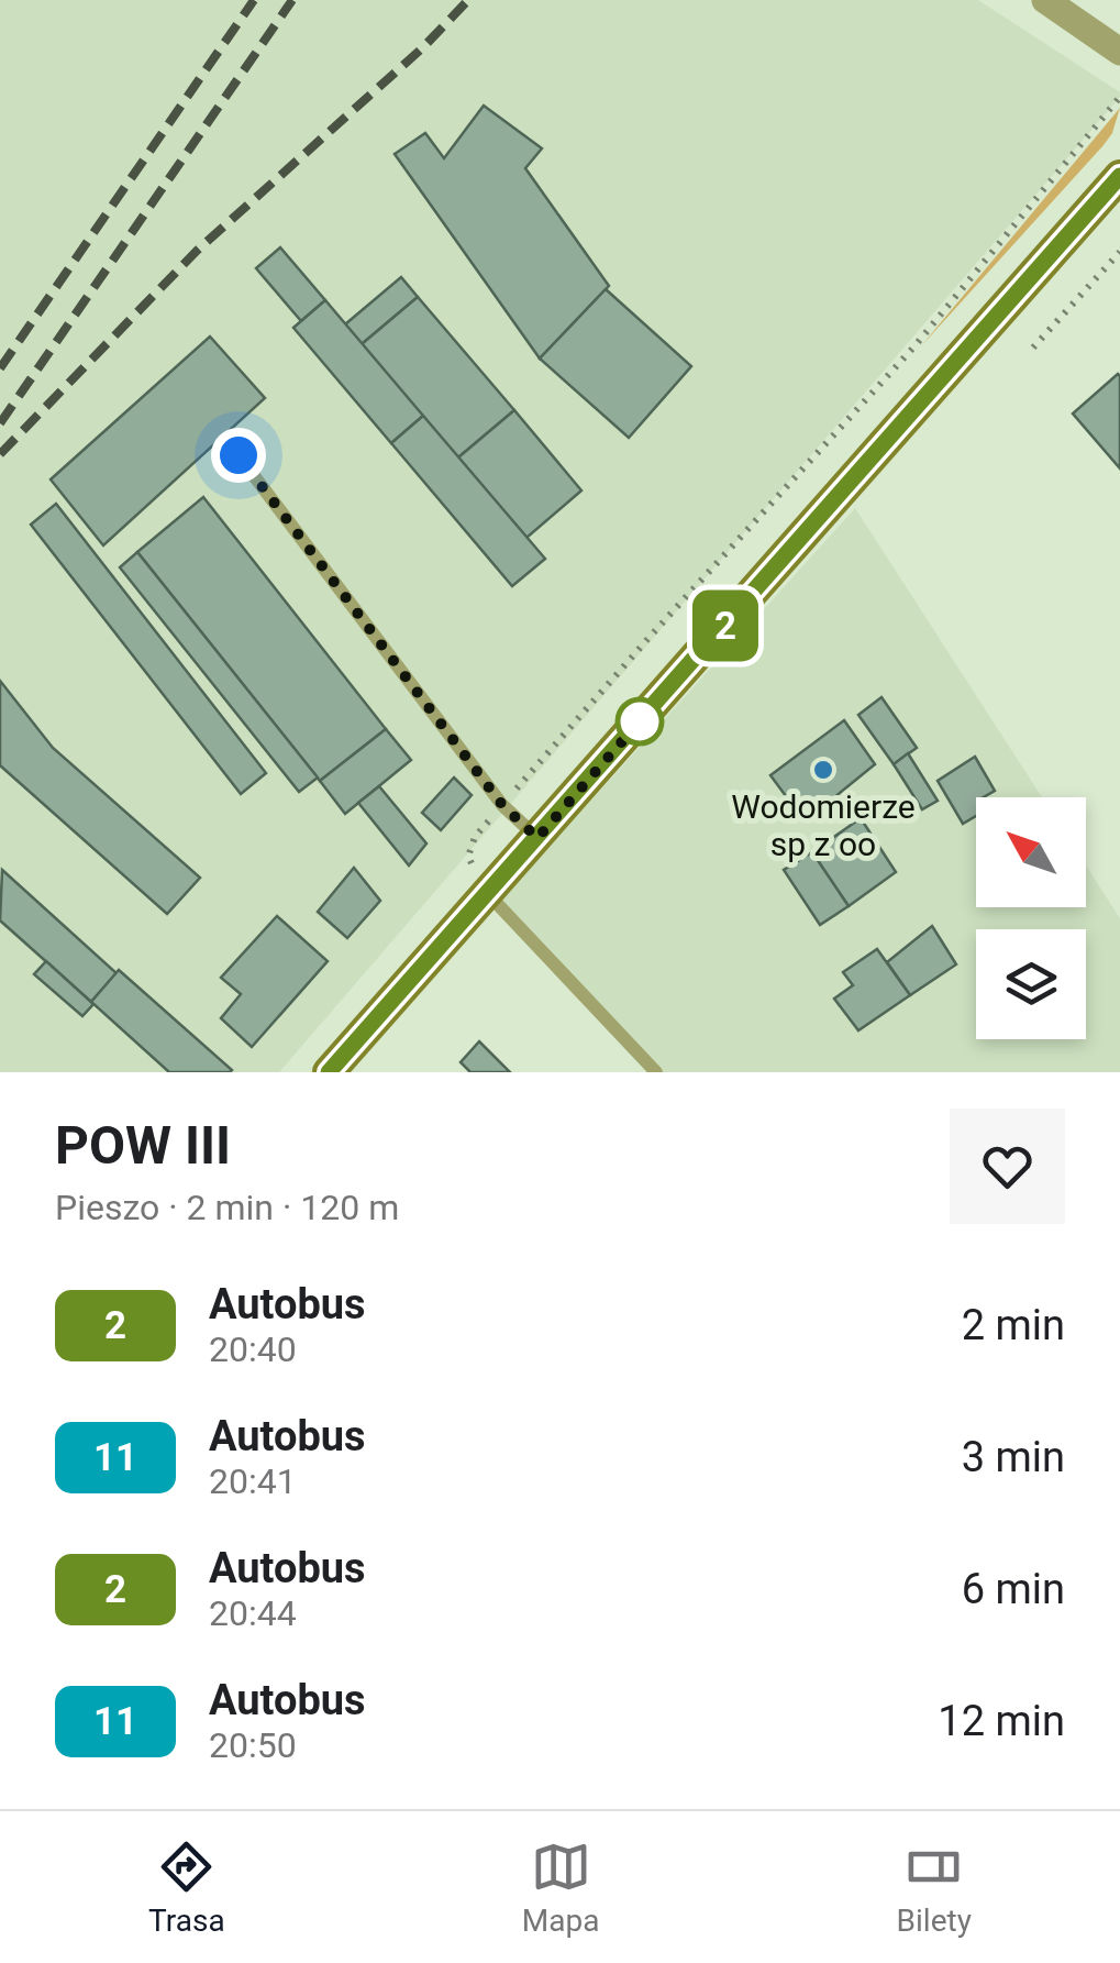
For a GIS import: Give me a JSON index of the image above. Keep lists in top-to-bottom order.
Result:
{
  "places": ["Wodomierze sp z oo"],
  "lines": ["bus line 2"],
  "north": "top left",
  "page": {
    "on_map": "2",
    "heading": ["POW III", "Pieszo · 2 min · 120 m"],
    "list": [
      {
        "mark": "2",
        "name": "Autobus",
        "note": "20:40",
        "value": "2 min"
      },
      {
        "mark": "11",
        "name": "Autobus",
        "note": "20:41",
        "value": "3 min"
      },
      {
        "mark": "2",
        "name": "Autobus",
        "note": "20:44",
        "value": "6 min"
      },
      {
        "mark": "11",
        "name": "Autobus",
        "note": "20:50",
        "value": "12 min"
      }
    ],
    "tabs": ["Trasa", "Mapa", "Bilety"]
  }
}
